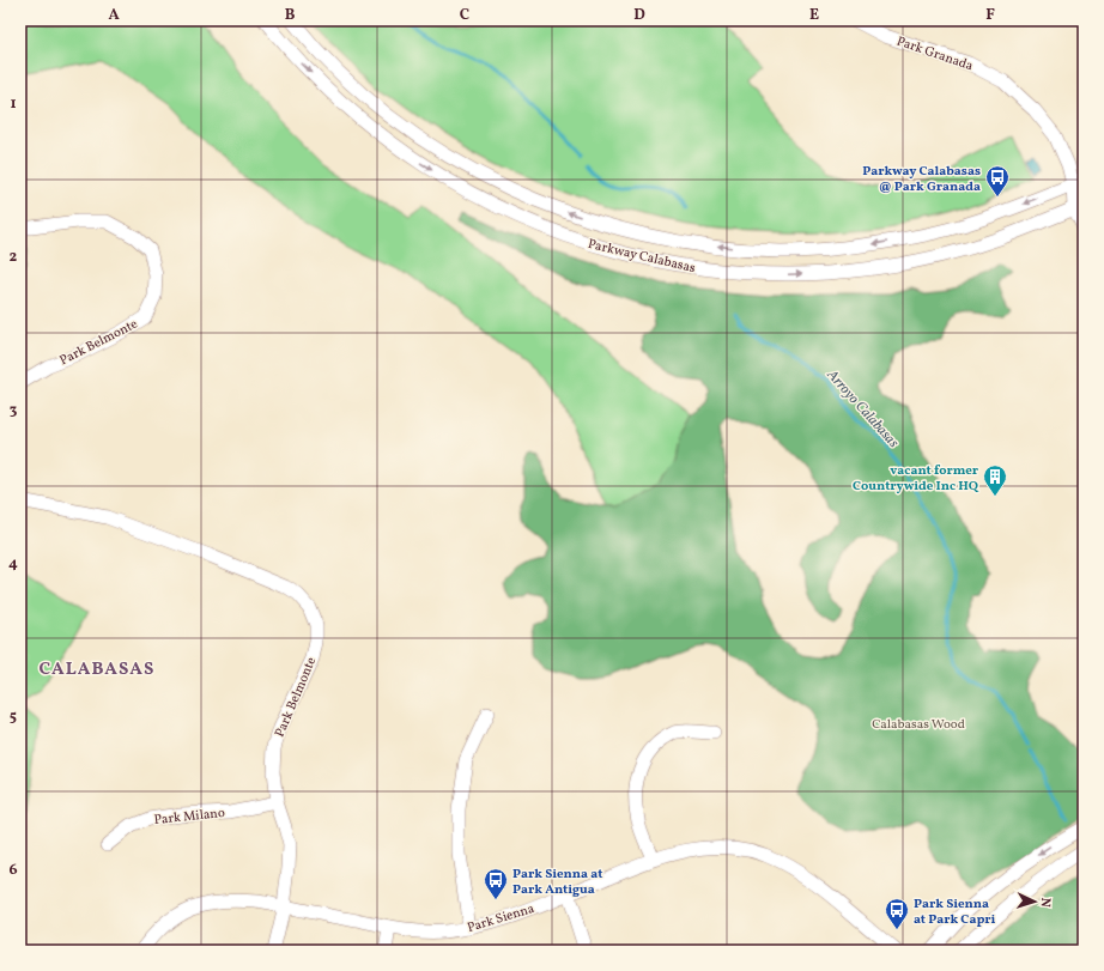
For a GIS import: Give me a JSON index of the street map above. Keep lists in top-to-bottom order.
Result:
{
  "streets": {
    "street": [
      "Park Granada",
      "Parkway Calabasas",
      "Park Belmonte",
      "Park Milano",
      "Park Sienna"
    ]
  },
  "crossings": [
    ["Park Granada", "Parkway Calabasas"],
    ["Park Belmonte", "Park Milano"],
    ["Park Belmonte", "Park Sienna"]
  ],
  "districts": ["CALABASAS"],
  "water": ["Arroyo Calabasas"],
  "parks": ["Calabasas Wood"],
  "places": {
    "bus stop": ["Parkway Calabasas @ Park Granada", "Park Sienna at Park Antigua", "Park Sienna at Park Capri"],
    "building": ["vacant former Countrywide Inc HQ"]
  },
  "north": "right",
  "grid": {
    "columns": [
      "A",
      "B",
      "C",
      "D",
      "E",
      "F"
    ],
    "rows": [
      "1",
      "2",
      "3",
      "4",
      "5",
      "6"
    ]
  }
}
